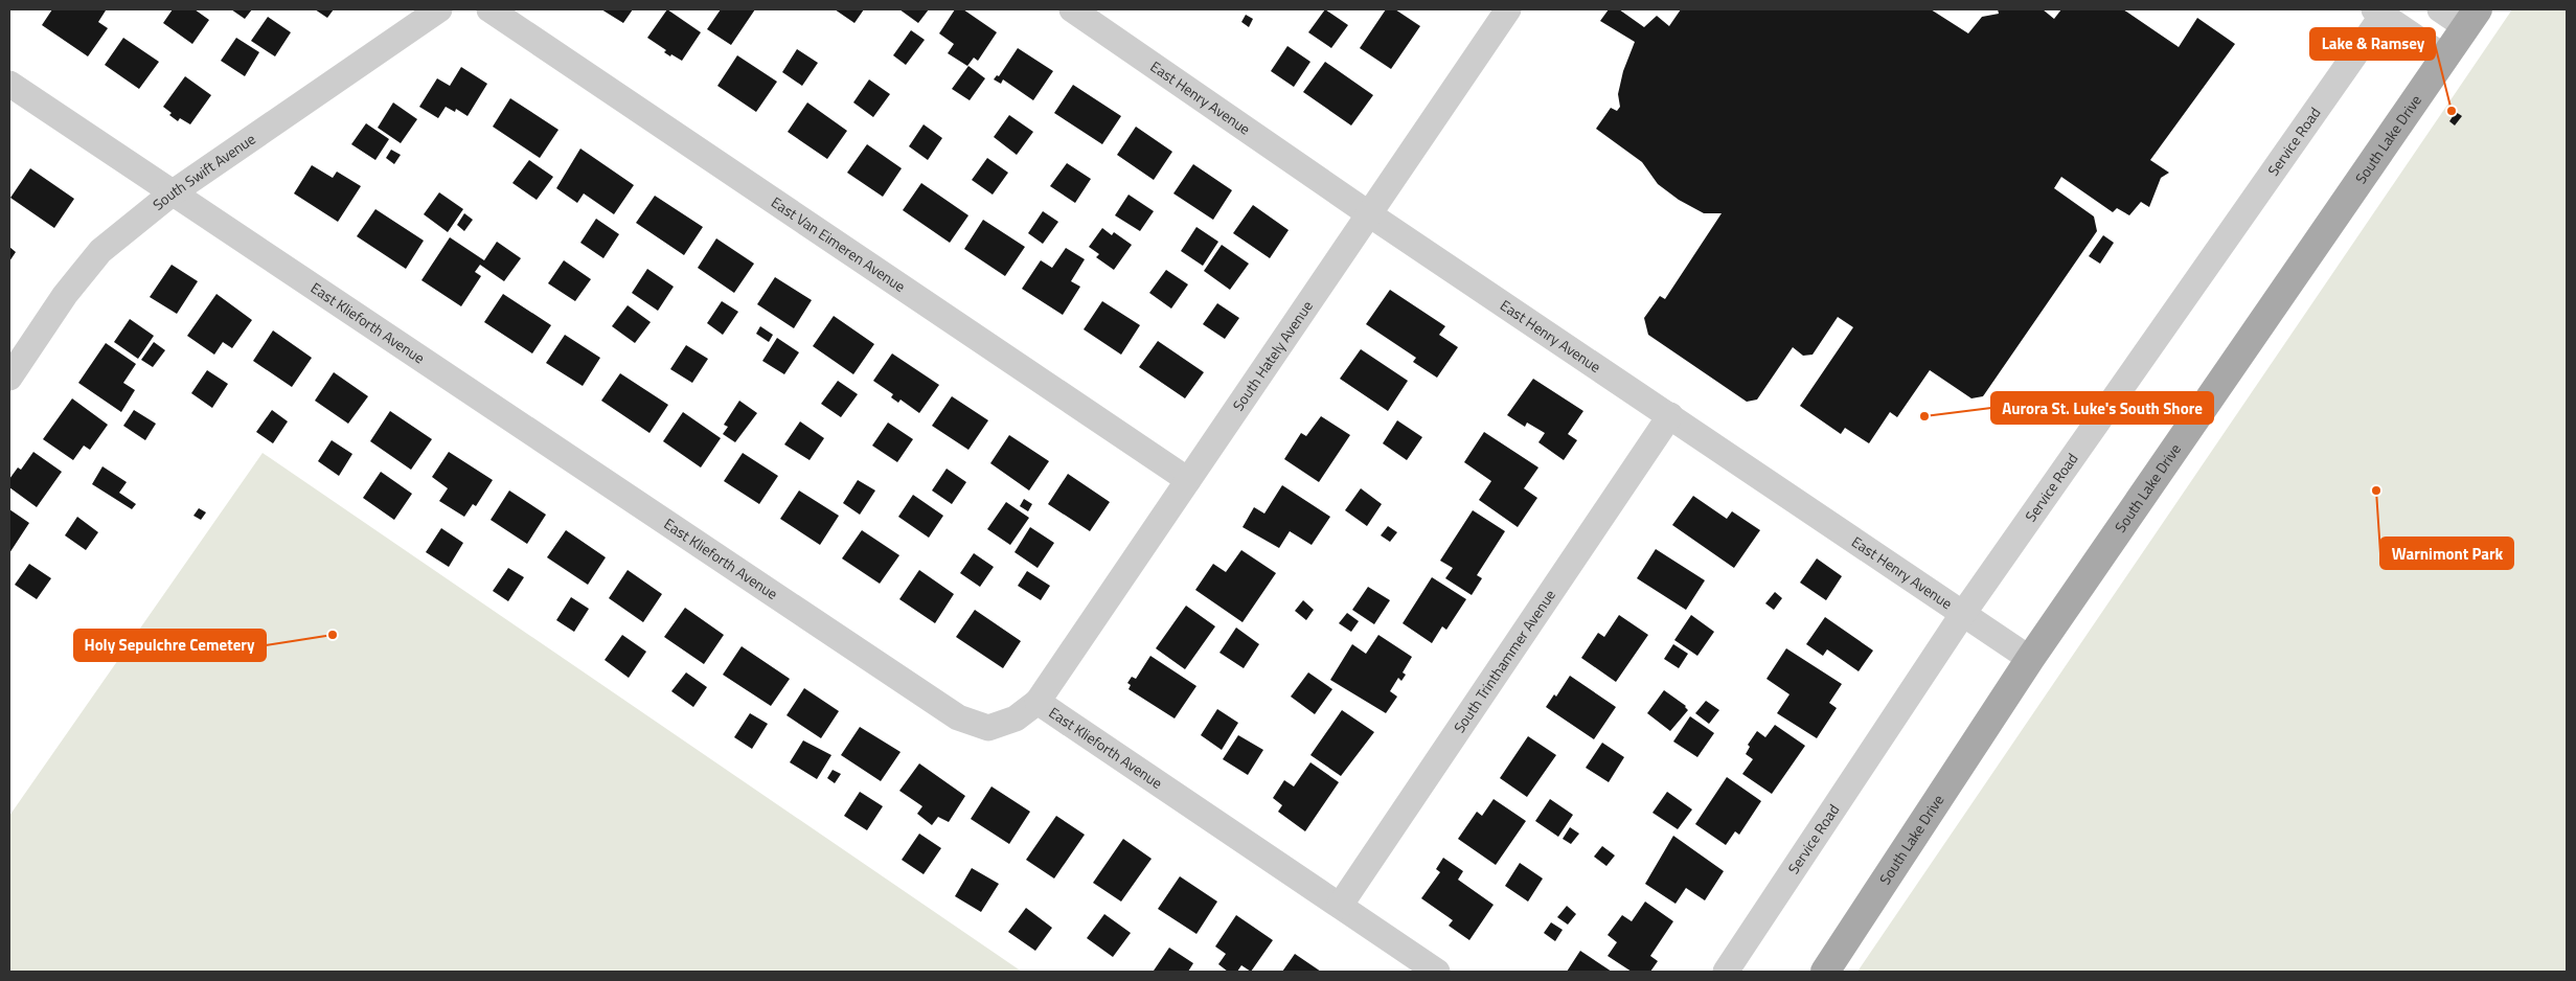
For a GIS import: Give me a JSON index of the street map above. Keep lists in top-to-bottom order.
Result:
{
  "streets": {
    "main road": ["South Lake Drive"],
    "street": [
      "East Henry Avenue",
      "Service Road",
      "South Swift Avenue",
      "East Van Eimeren Avenue",
      "East Klieforth Avenue",
      "South Hately Avenue",
      "South Trinthammer Avenue"
    ]
  },
  "crossings": [
    ["East Henry Avenue", "South Lake Drive"],
    ["East Henry Avenue", "Service Road"],
    ["East Henry Avenue", "South Hately Avenue"],
    ["East Henry Avenue", "South Trinthammer Avenue"],
    ["South Swift Avenue", "East Klieforth Avenue"],
    ["East Van Eimeren Avenue", "South Hately Avenue"],
    ["East Klieforth Avenue", "South Hately Avenue"],
    ["East Klieforth Avenue", "South Trinthammer Avenue"]
  ],
  "places": [
    "Lake & Ramsey",
    "Aurora St. Luke's South Shore",
    "Warnimont Park",
    "Holy Sepulchre Cemetery"
  ]
}
